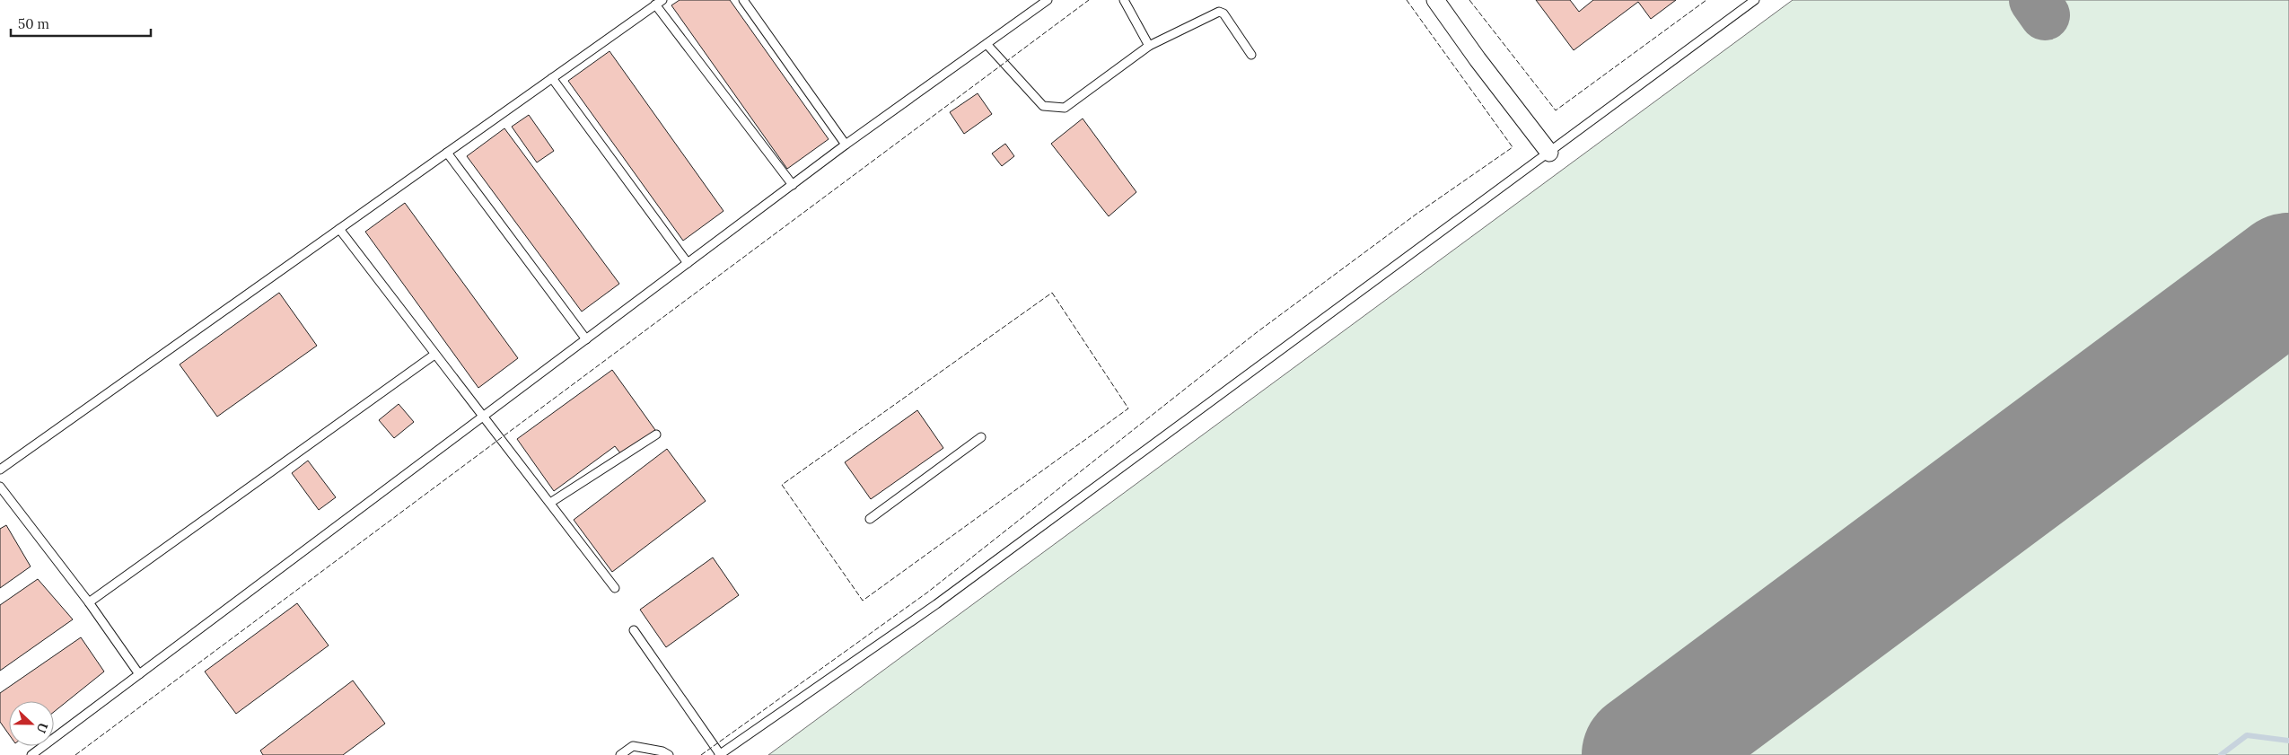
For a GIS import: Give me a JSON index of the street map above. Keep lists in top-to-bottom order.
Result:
{
  "scale_bar": "50 m",
  "north": "right"
}
